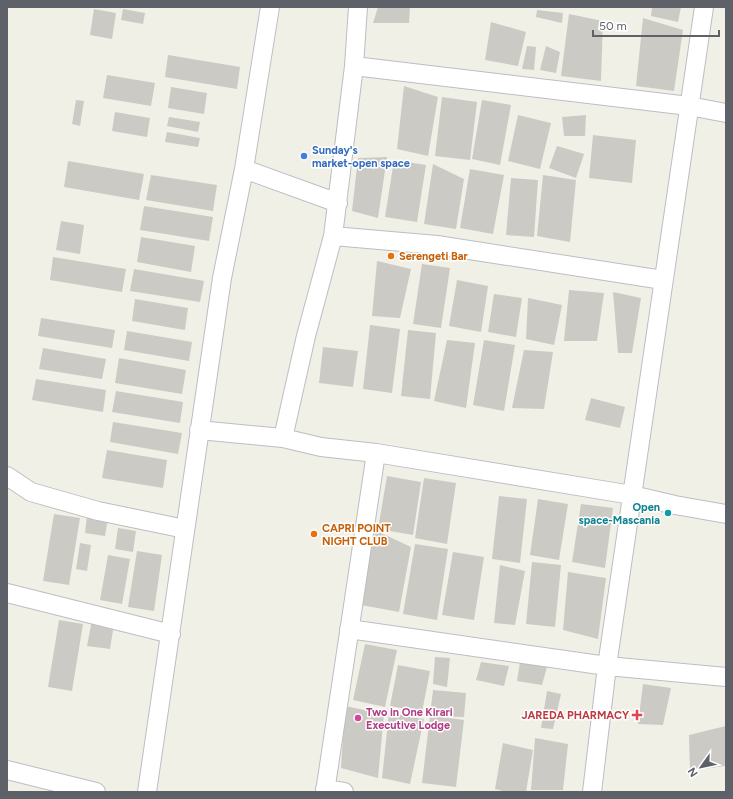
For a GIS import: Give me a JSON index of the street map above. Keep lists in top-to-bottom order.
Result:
{
  "places": {
    "other": [
      "Sunday's market-open space",
      "Serengeti Bar",
      "Open space-Mascania",
      "CAPRI POINT NIGHT CLUB",
      "Two in One Kirari Executive Lodge"
    ],
    "health": ["JAREDA PHARMACY"]
  },
  "scale_bar": "50 m",
  "north": "bottom left"
}
